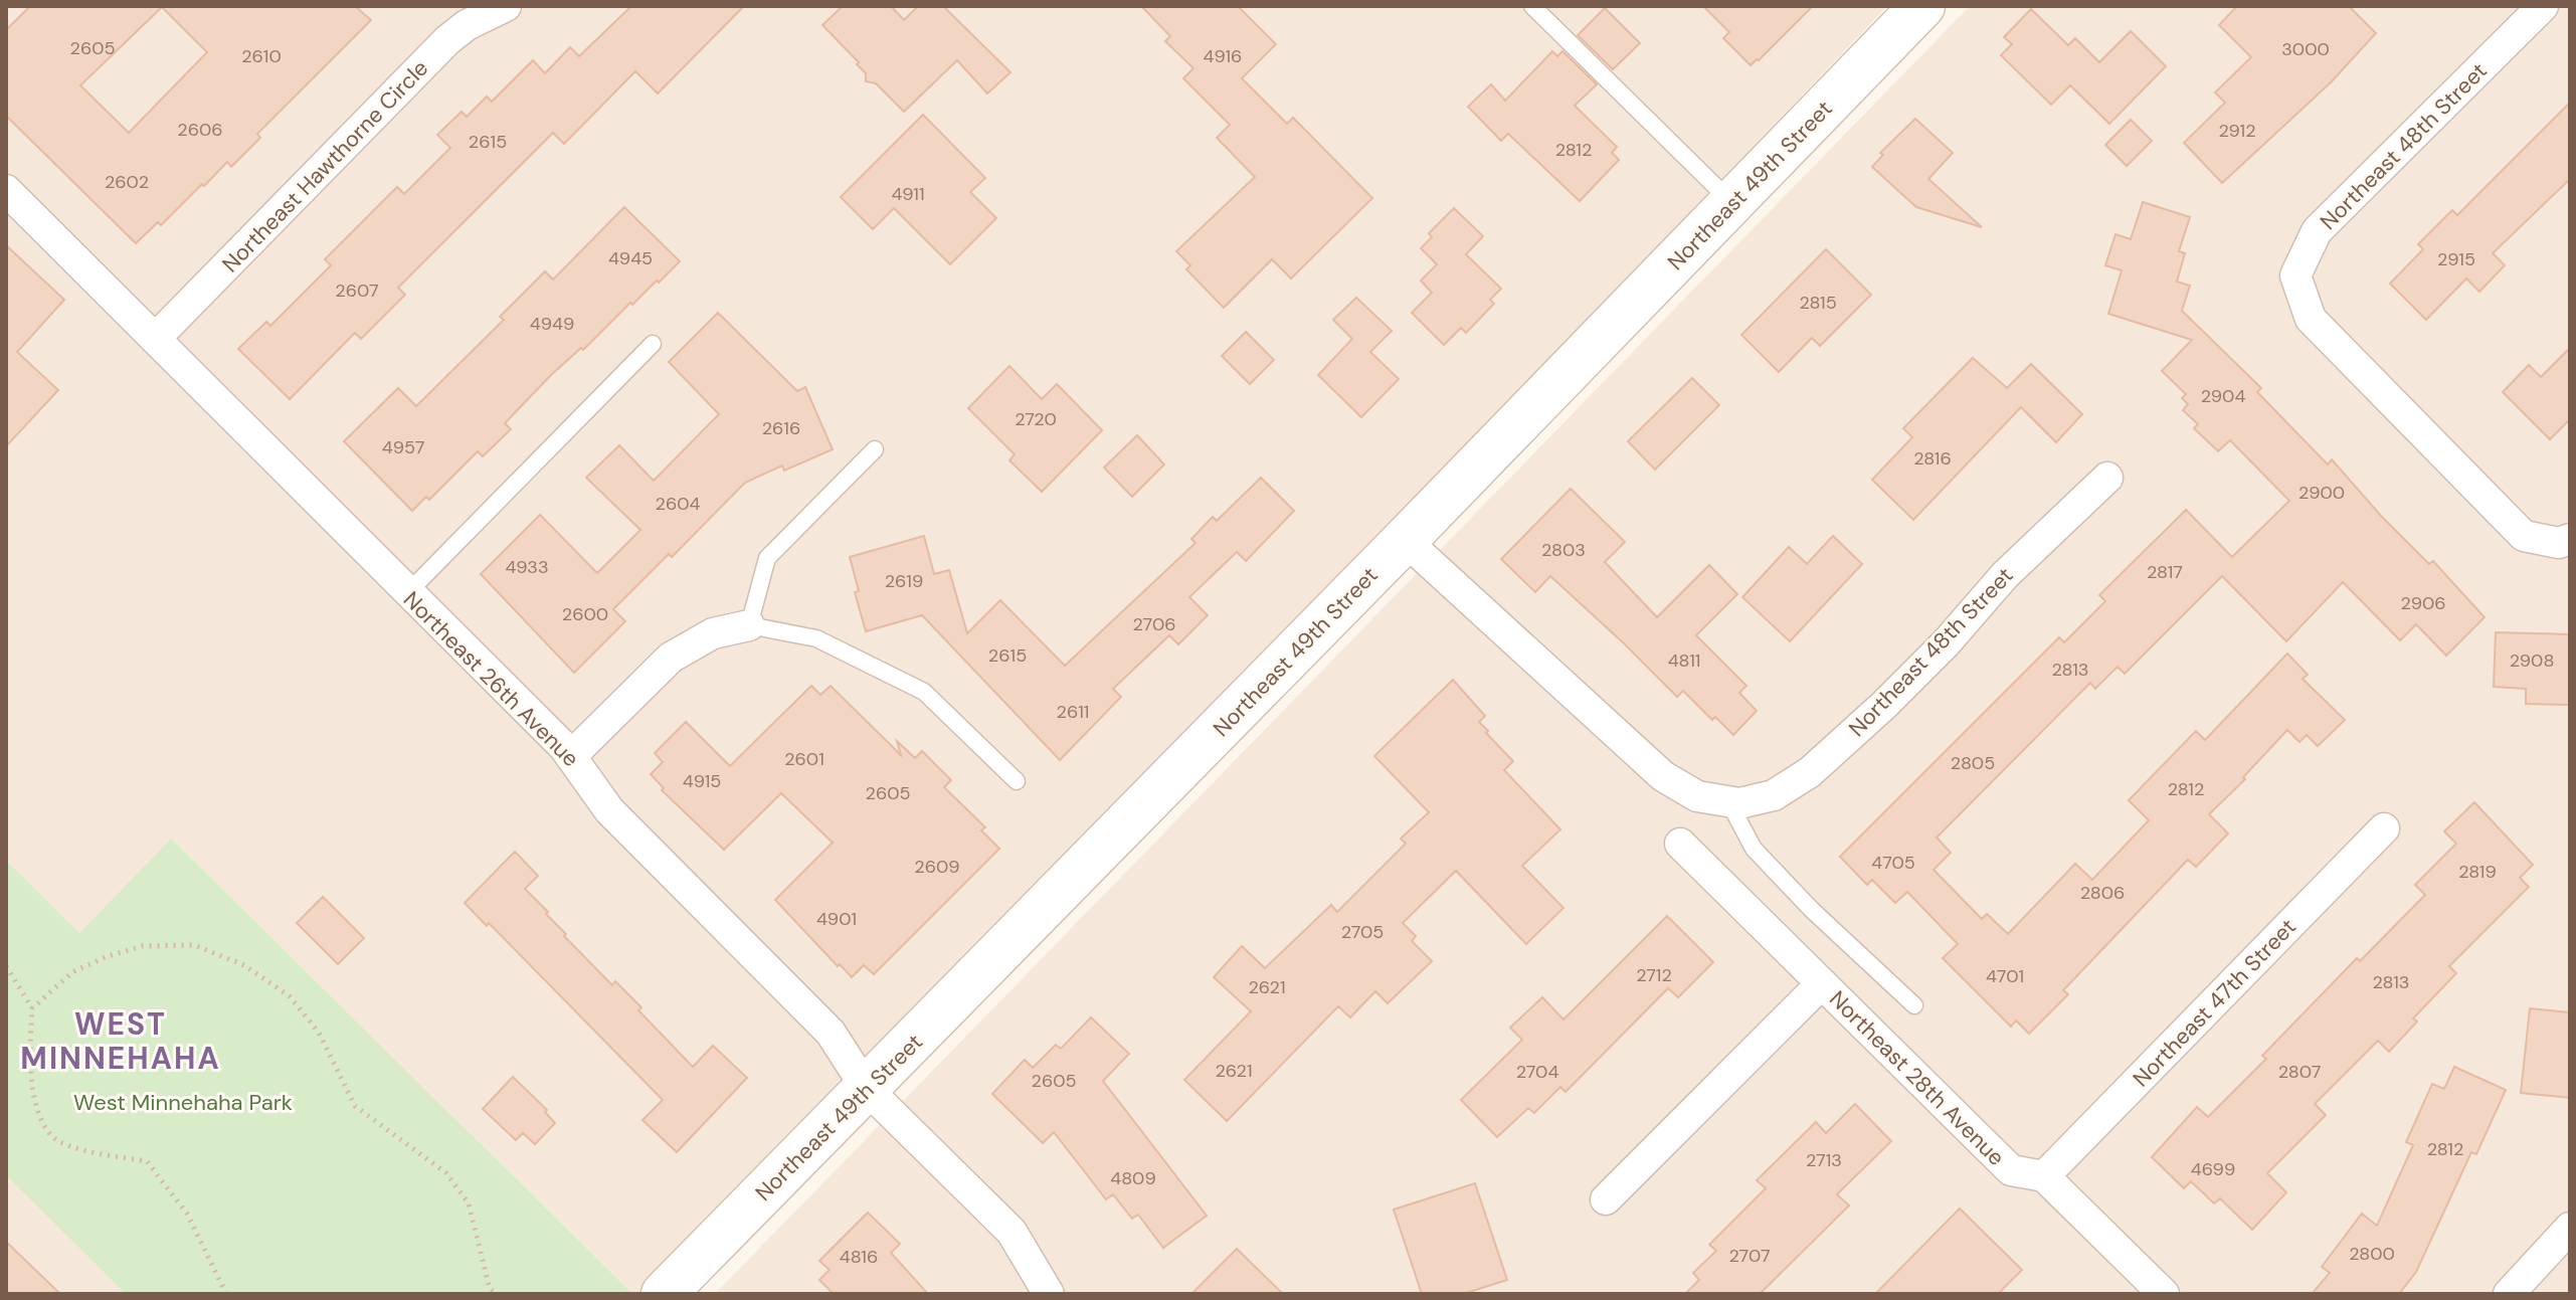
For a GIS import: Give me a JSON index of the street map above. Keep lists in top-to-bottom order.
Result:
{
  "streets": {
    "street": [
      "Northeast 48th Street",
      "Northeast Hawthorne Circle",
      "Northeast 49th Street",
      "Northeast 26th Avenue",
      "Northeast 47th Street",
      "Northeast 28th Avenue"
    ]
  },
  "crossings": [
    ["Northeast Hawthorne Circle", "Northeast 26th Avenue"],
    ["Northeast 49th Street", "Northeast 26th Avenue"],
    ["Northeast 47th Street", "Northeast 28th Avenue"]
  ],
  "districts": ["WEST MINNEHAHA"],
  "parks": ["West Minnehaha Park"],
  "house_numbers": [
    "2605",
    "3000",
    "2610",
    "4916",
    "2606",
    "2912",
    "2615",
    "2812",
    "2602",
    "4911",
    "4945",
    "2915",
    "2607",
    "2815",
    "4949",
    "2904",
    "2720",
    "2616",
    "4957",
    "2816",
    "2900",
    "2604",
    "2803",
    "4933",
    "2817",
    "2619",
    "2906",
    "2600",
    "2706",
    "2615",
    "4811",
    "2908",
    "2813",
    "2611",
    "2601",
    "2805",
    "4915",
    "2812",
    "2605",
    "4705",
    "2609",
    "2819",
    "2806",
    "4901",
    "2705",
    "2712",
    "4701",
    "2813",
    "2621",
    "2621",
    "2704",
    "2807",
    "2605",
    "2812",
    "2713",
    "4699",
    "4809",
    "2800",
    "2707",
    "4816"
  ]
}
